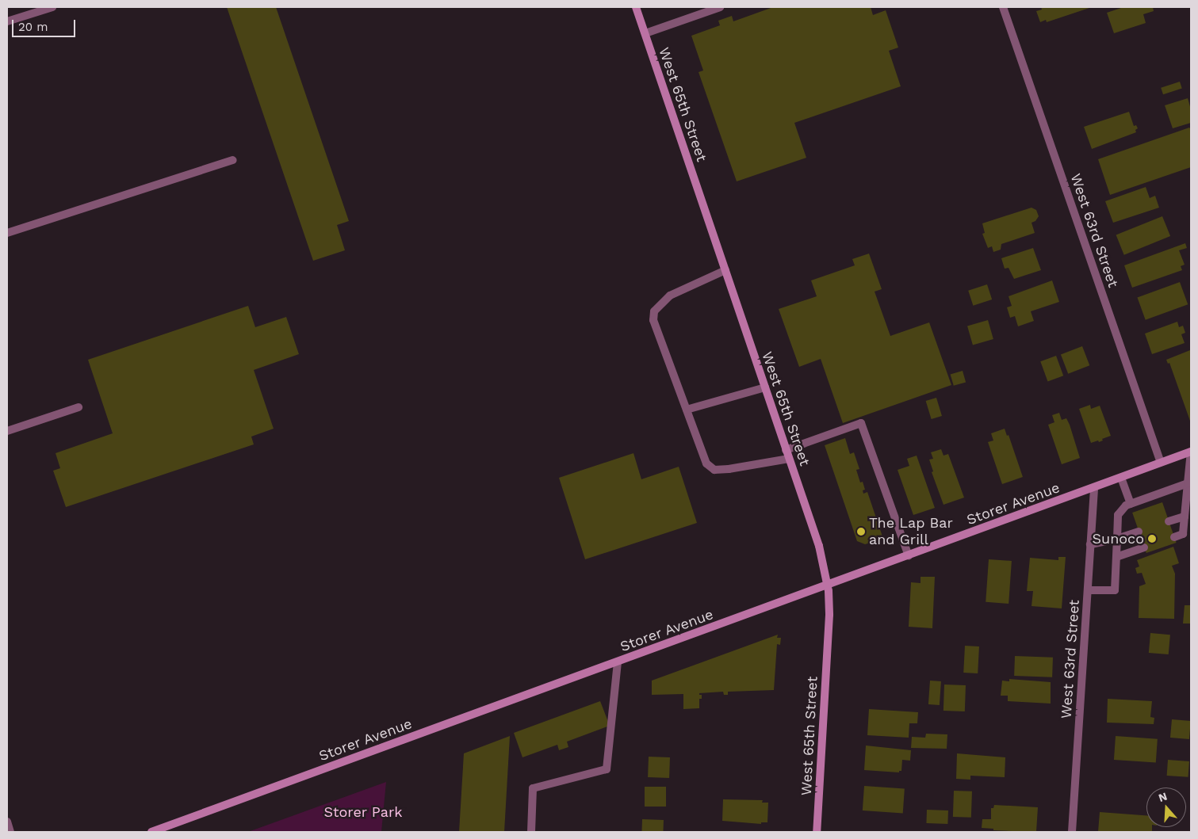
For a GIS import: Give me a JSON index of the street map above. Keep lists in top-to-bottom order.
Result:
{
  "streets": {
    "street": ["West 65th Street", "West 63rd Street", "Storer Avenue"]
  },
  "crossings": [
    ["West 65th Street", "Storer Avenue"],
    ["West 63rd Street", "Storer Avenue"]
  ],
  "parks": ["Storer Park"],
  "places": ["The Lap Bar and Grill", "Sunoco"],
  "scale_bar": "20 m",
  "north": "top"
}
